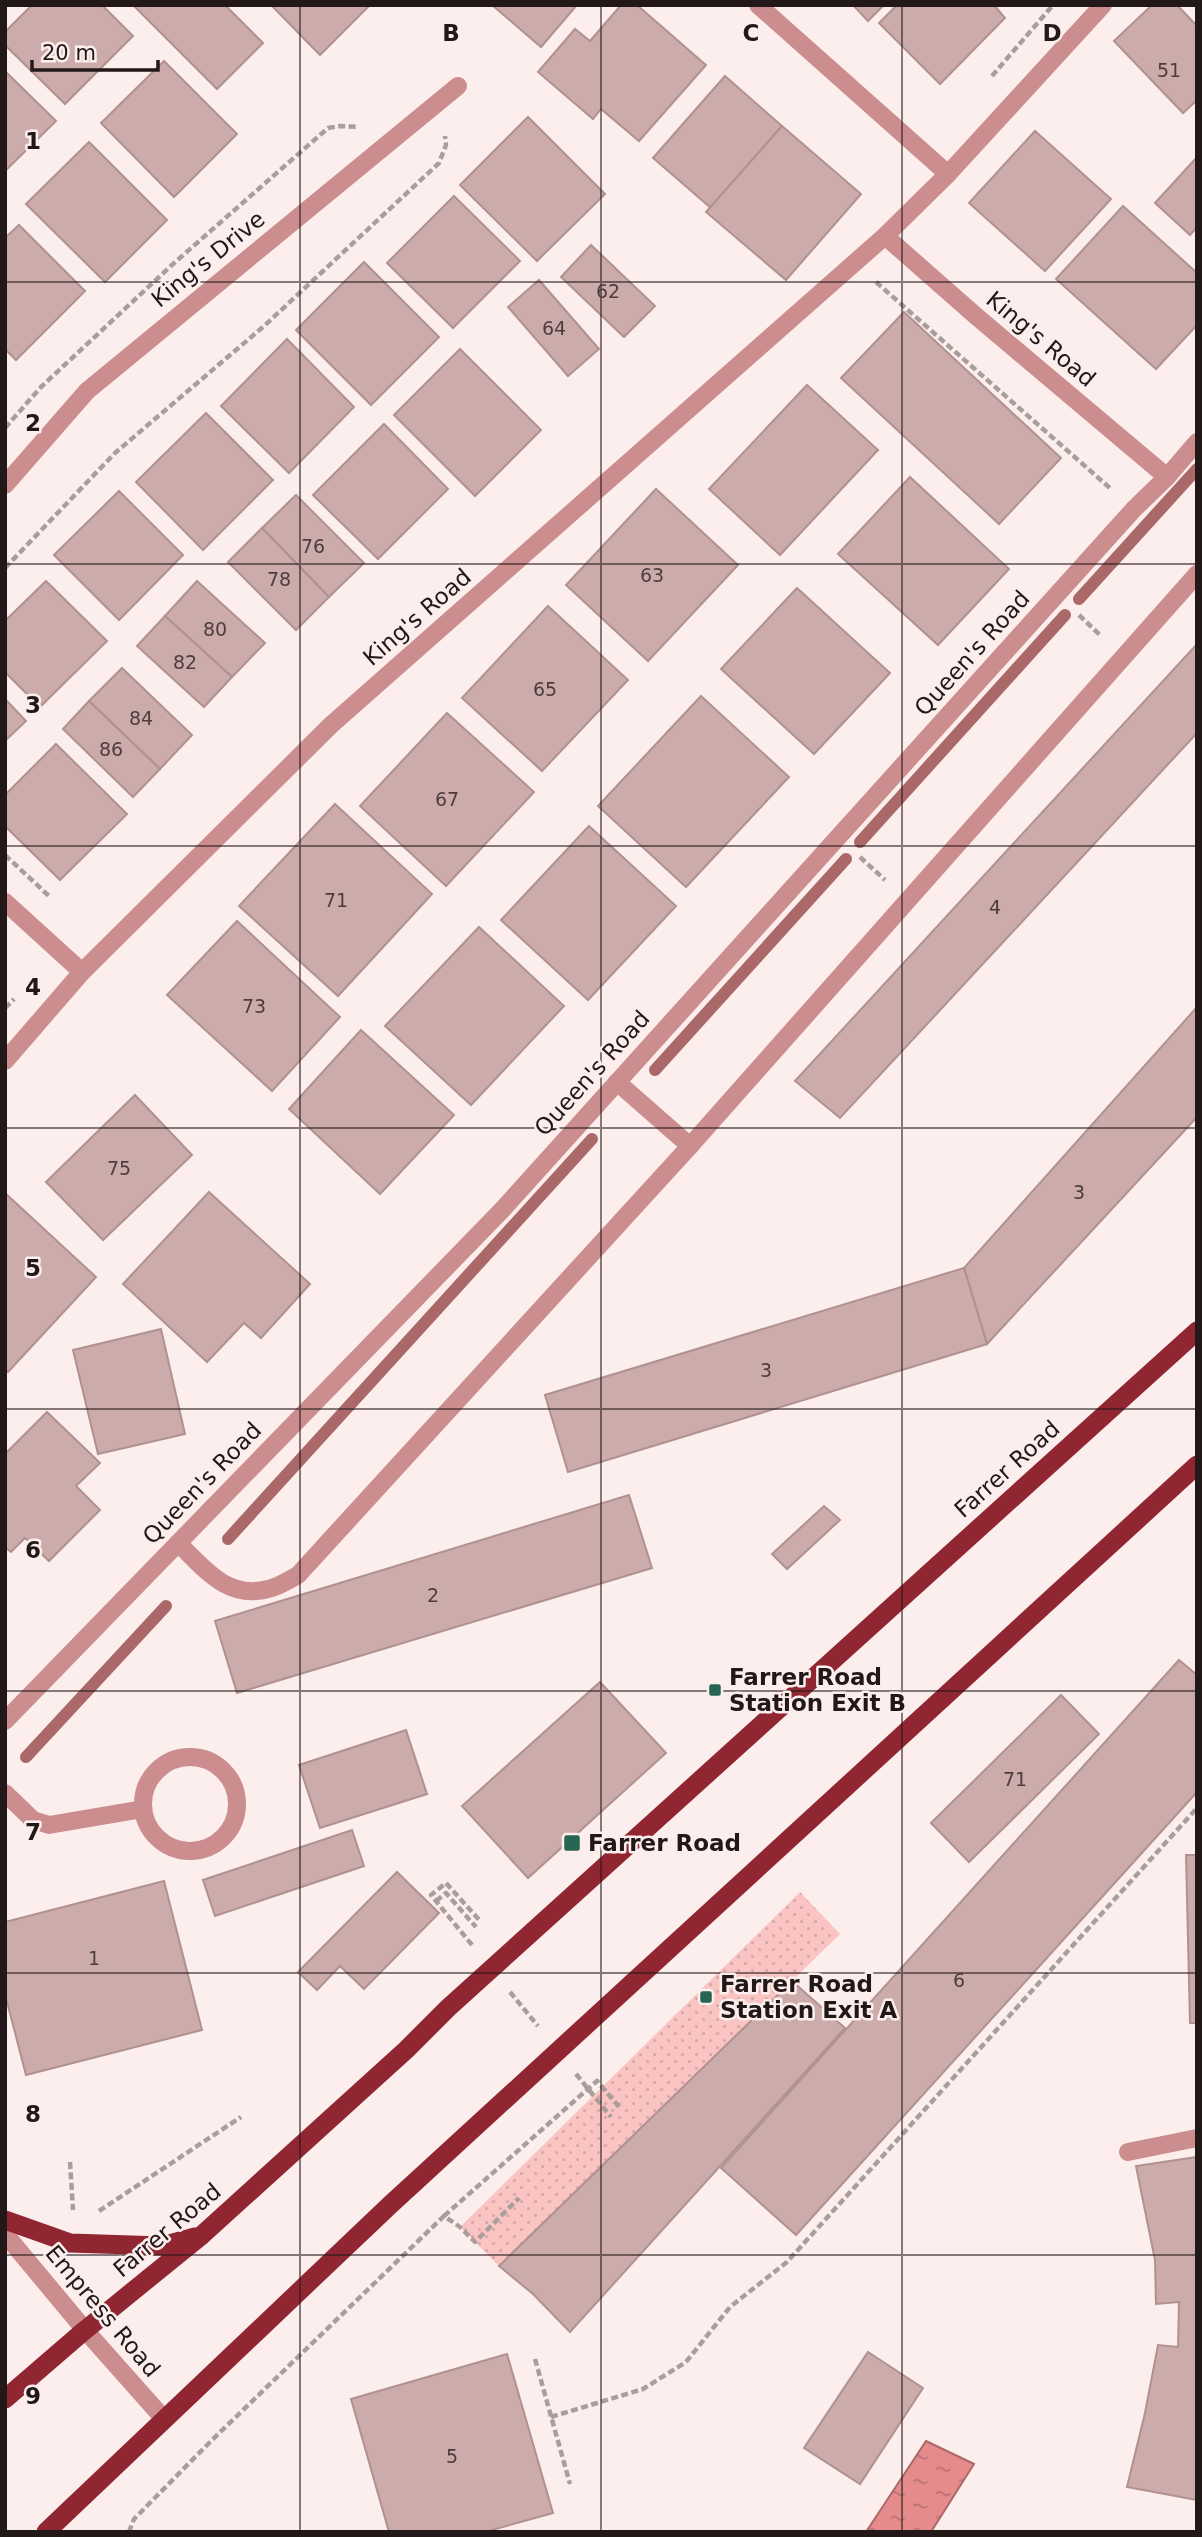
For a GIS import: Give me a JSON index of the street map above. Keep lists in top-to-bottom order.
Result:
{
  "streets": {
    "highway": ["Farrer Road"],
    "street": [
      "King's Drive",
      "King's Road",
      "Queen's Road",
      "Empress Road"
    ]
  },
  "crossings": [
    ["King's Road", "Queen's Road"],
    ["Farrer Road", "Empress Road"]
  ],
  "places": {
    "transit": ["Farrer Road Station Exit B", "Farrer Road", "Farrer Road Station Exit A"]
  },
  "house_numbers": [
    "51",
    "62",
    "64",
    "76",
    "63",
    "78",
    "80",
    "82",
    "65",
    "84",
    "86",
    "67",
    "71",
    "4",
    "73",
    "75",
    "3",
    "3",
    "2",
    "71",
    "1",
    "6",
    "5"
  ],
  "scale_bar": "20 m",
  "grid": {
    "columns": ["B", "C", "D"],
    "rows": [
      "1",
      "2",
      "3",
      "4",
      "5",
      "6",
      "7",
      "8",
      "9"
    ]
  }
}
